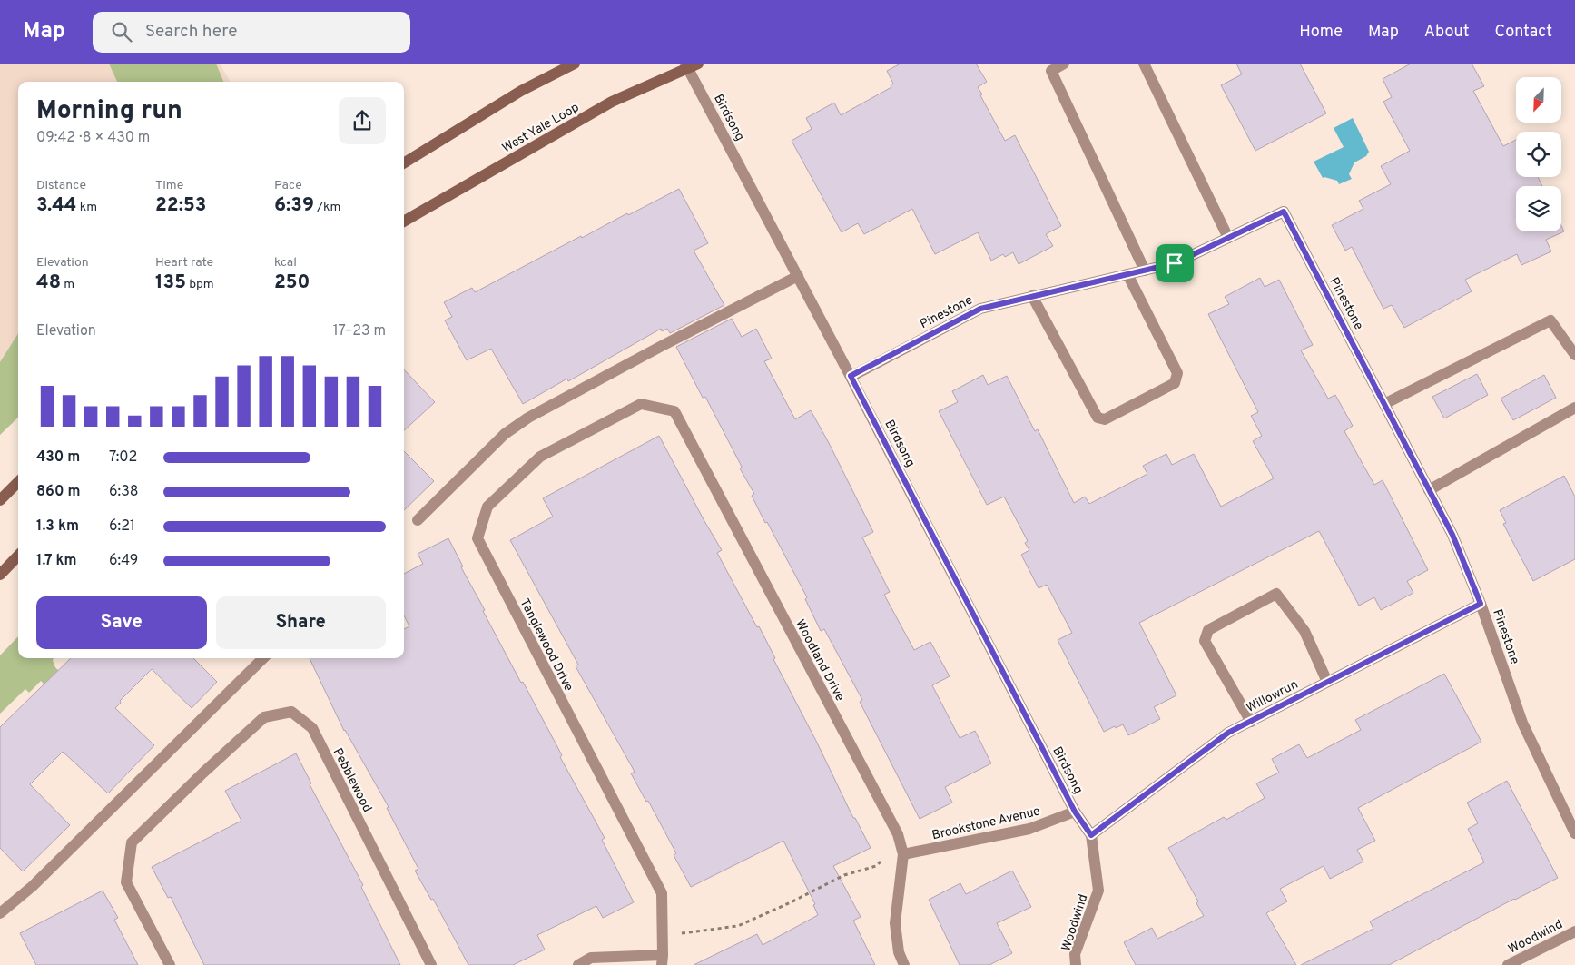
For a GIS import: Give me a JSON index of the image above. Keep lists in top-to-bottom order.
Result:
{
  "streets": {
    "main road": ["West Yale Loop"],
    "street": [
      "Birdsong",
      "Pinestone",
      "Tanglewood Drive",
      "Woodland Drive",
      "Willowrun",
      "Pebblewood",
      "Brookstone Avenue",
      "Woodwind"
    ]
  },
  "crossings": [
    ["Birdsong", "West Yale Loop"],
    ["Birdsong", "Pinestone"],
    ["Birdsong", "Willowrun"],
    ["Birdsong", "Brookstone Avenue"],
    ["Birdsong", "Woodwind"],
    ["Pinestone", "Willowrun"],
    ["Tanglewood Drive", "Woodland Drive"],
    ["Woodland Drive", "Brookstone Avenue"],
    ["Willowrun", "Woodwind"]
  ],
  "north": "bottom left",
  "page": {
    "header": "Map",
    "search": "Search here",
    "nav": [
      "Home",
      "Map",
      "About",
      "Contact"
    ],
    "heading": ["Morning run", "09:42 · 8 × 430 m"],
    "stats": [
      ["Distance", "3.44 km"],
      ["Time", "22:53"],
      ["Pace", "6:39 /km"],
      ["Elevation", "48 m"],
      ["Heart rate", "135 bpm"],
      ["kcal", "250"]
    ],
    "chart": ["Elevation", "17–23 m"],
    "list": [
      {
        "name": "430 m",
        "note": "7:02"
      },
      {
        "name": "860 m",
        "note": "6:38"
      },
      {
        "name": "1.3 km",
        "note": "6:21"
      },
      {
        "name": "1.7 km",
        "note": "6:49"
      }
    ],
    "buttons": ["Save", "Share"]
  }
}
